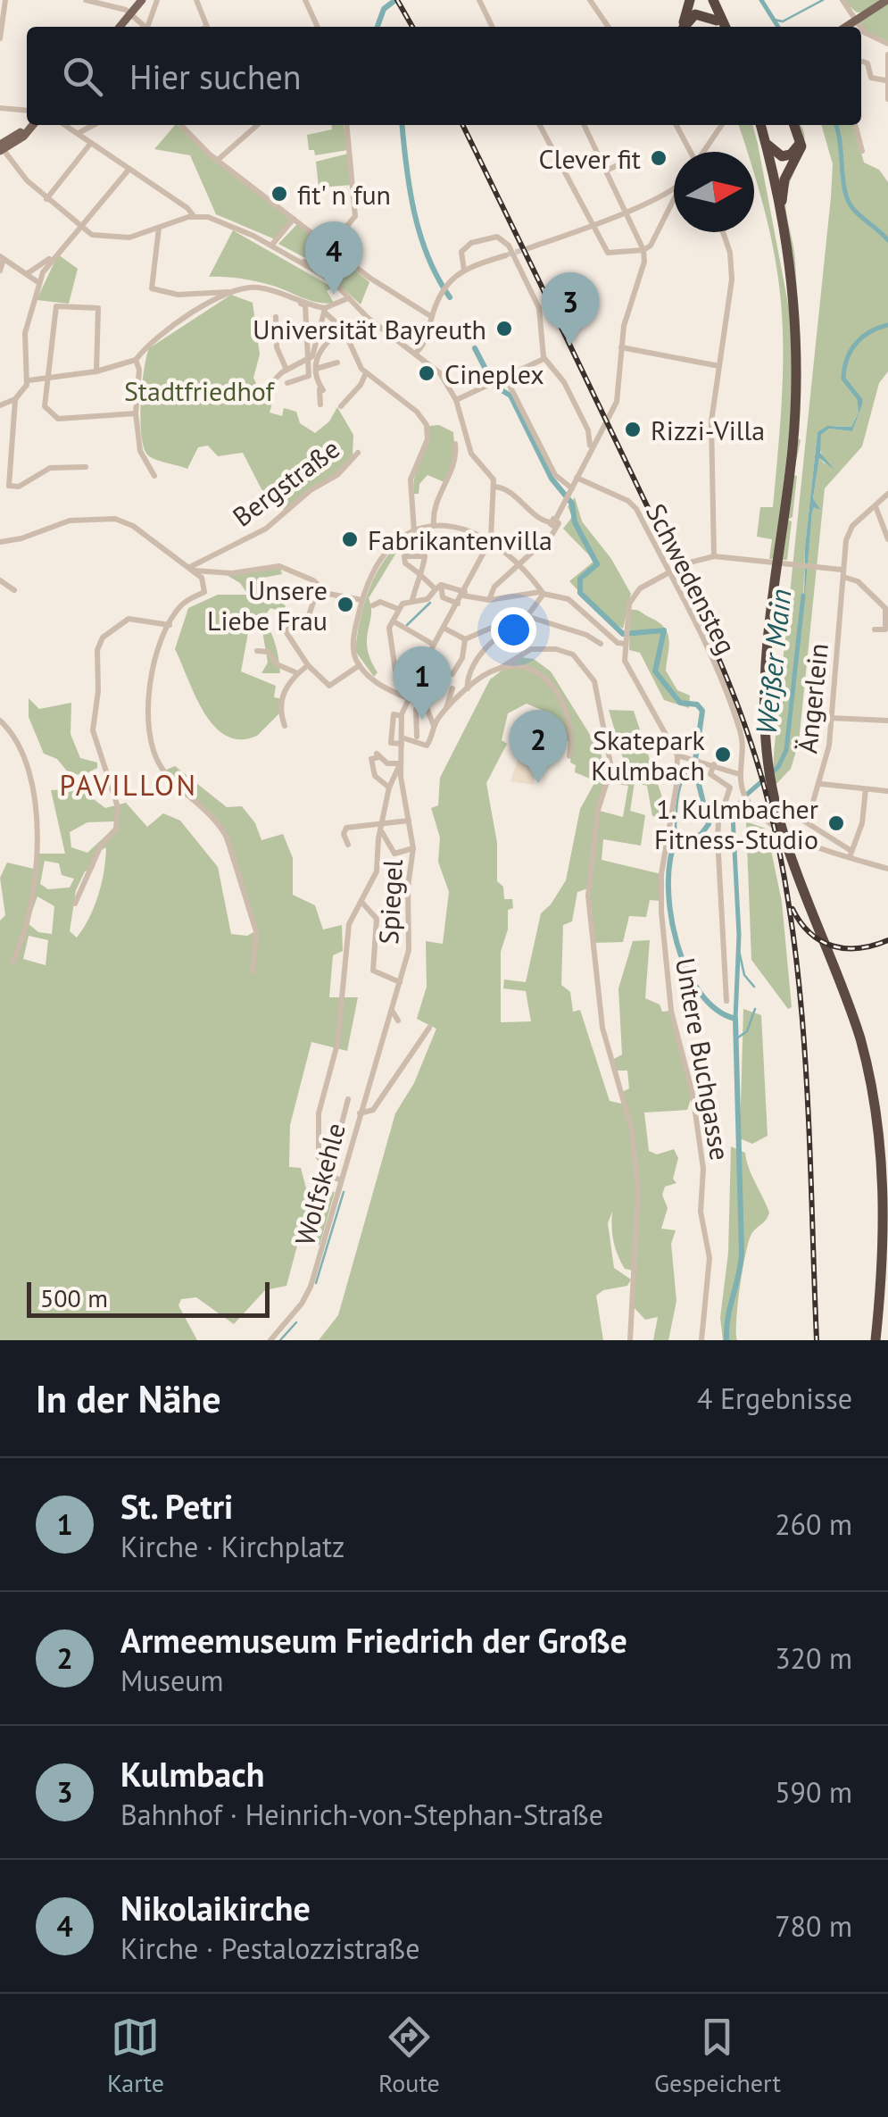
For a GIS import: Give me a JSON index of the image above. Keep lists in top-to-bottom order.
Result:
{
  "streets": {
    "street": [
      "Bergstraße",
      "Schwedensteg",
      "Ängerlein",
      "Spiegel",
      "Untere Buchgasse",
      "Wolfskehle"
    ]
  },
  "crossings": [
    ["Spiegel", "Wolfskehle"]
  ],
  "districts": ["PAVILLON"],
  "water": ["Weißer Main"],
  "parks": ["Stadtfriedhof"],
  "places": [
    "Clever fit",
    "fit' n fun",
    "Universität Bayreuth",
    "Cineplex",
    "Rizzi-Villa",
    "Fabrikantenvilla",
    "Unsere Liebe Frau",
    "Skatepark Kulmbach",
    "1. Kulmbacher Fitness-Studio"
  ],
  "scale_bar": "500 m",
  "north": "right",
  "page": {
    "search": "Hier suchen",
    "pins": [
      "4",
      "3",
      "1",
      "2"
    ],
    "scale": "500 m",
    "heading": ["In der Nähe", "4 Ergebnisse"],
    "list": [
      {
        "mark": "1",
        "name": "St. Petri",
        "note": "Kirche · Kirchplatz",
        "value": "260 m"
      },
      {
        "mark": "2",
        "name": "Armeemuseum Friedrich der Große",
        "note": "Museum",
        "value": "320 m"
      },
      {
        "mark": "3",
        "name": "Kulmbach",
        "note": "Bahnhof · Heinrich-von-Stephan-Straße",
        "value": "590 m"
      },
      {
        "mark": "4",
        "name": "Nikolaikirche",
        "note": "Kirche · Pestalozzistraße",
        "value": "780 m"
      }
    ],
    "nav": ["Karte", "Route", "Gespeichert"]
  }
}
